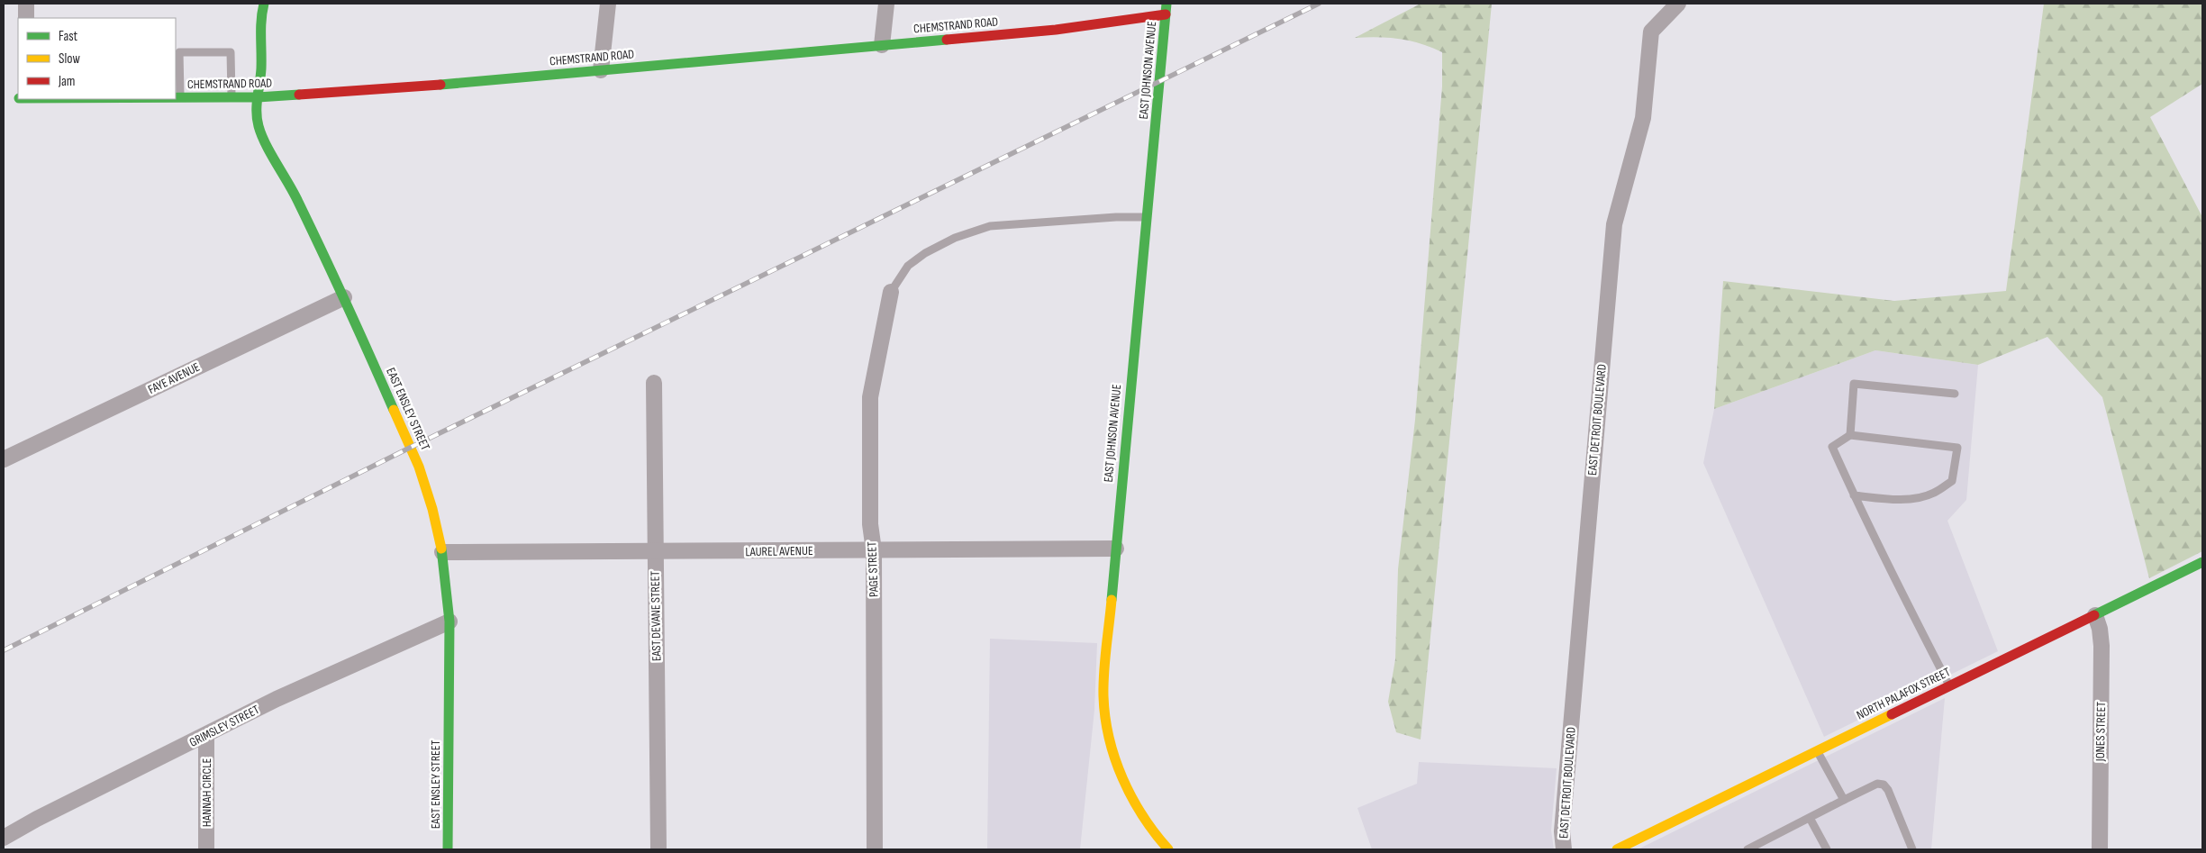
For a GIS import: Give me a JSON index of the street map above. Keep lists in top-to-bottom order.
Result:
{
  "streets": {
    "street": [
      "CHEMSTRAND ROAD",
      "EAST JOHNSON AVENUE",
      "FAYE AVENUE",
      "EAST ENSLEY STREET",
      "EAST DETROIT BOULEVARD",
      "LAUREL AVENUE",
      "PAGE STREET",
      "EAST DEVANE STREET",
      "NORTH PALAFOX STREET",
      "GRIMSLEY STREET",
      "JONES STREET",
      "HANNAH CIRCLE"
    ]
  },
  "crossings": [
    ["CHEMSTRAND ROAD", "EAST JOHNSON AVENUE"],
    ["CHEMSTRAND ROAD", "EAST ENSLEY STREET"],
    ["EAST JOHNSON AVENUE", "LAUREL AVENUE"],
    ["FAYE AVENUE", "EAST ENSLEY STREET"],
    ["EAST ENSLEY STREET", "LAUREL AVENUE"],
    ["EAST ENSLEY STREET", "GRIMSLEY STREET"],
    ["LAUREL AVENUE", "PAGE STREET"],
    ["LAUREL AVENUE", "EAST DEVANE STREET"],
    ["NORTH PALAFOX STREET", "JONES STREET"],
    ["GRIMSLEY STREET", "HANNAH CIRCLE"]
  ],
  "legend": ["Fast", "Slow", "Jam"]
}
